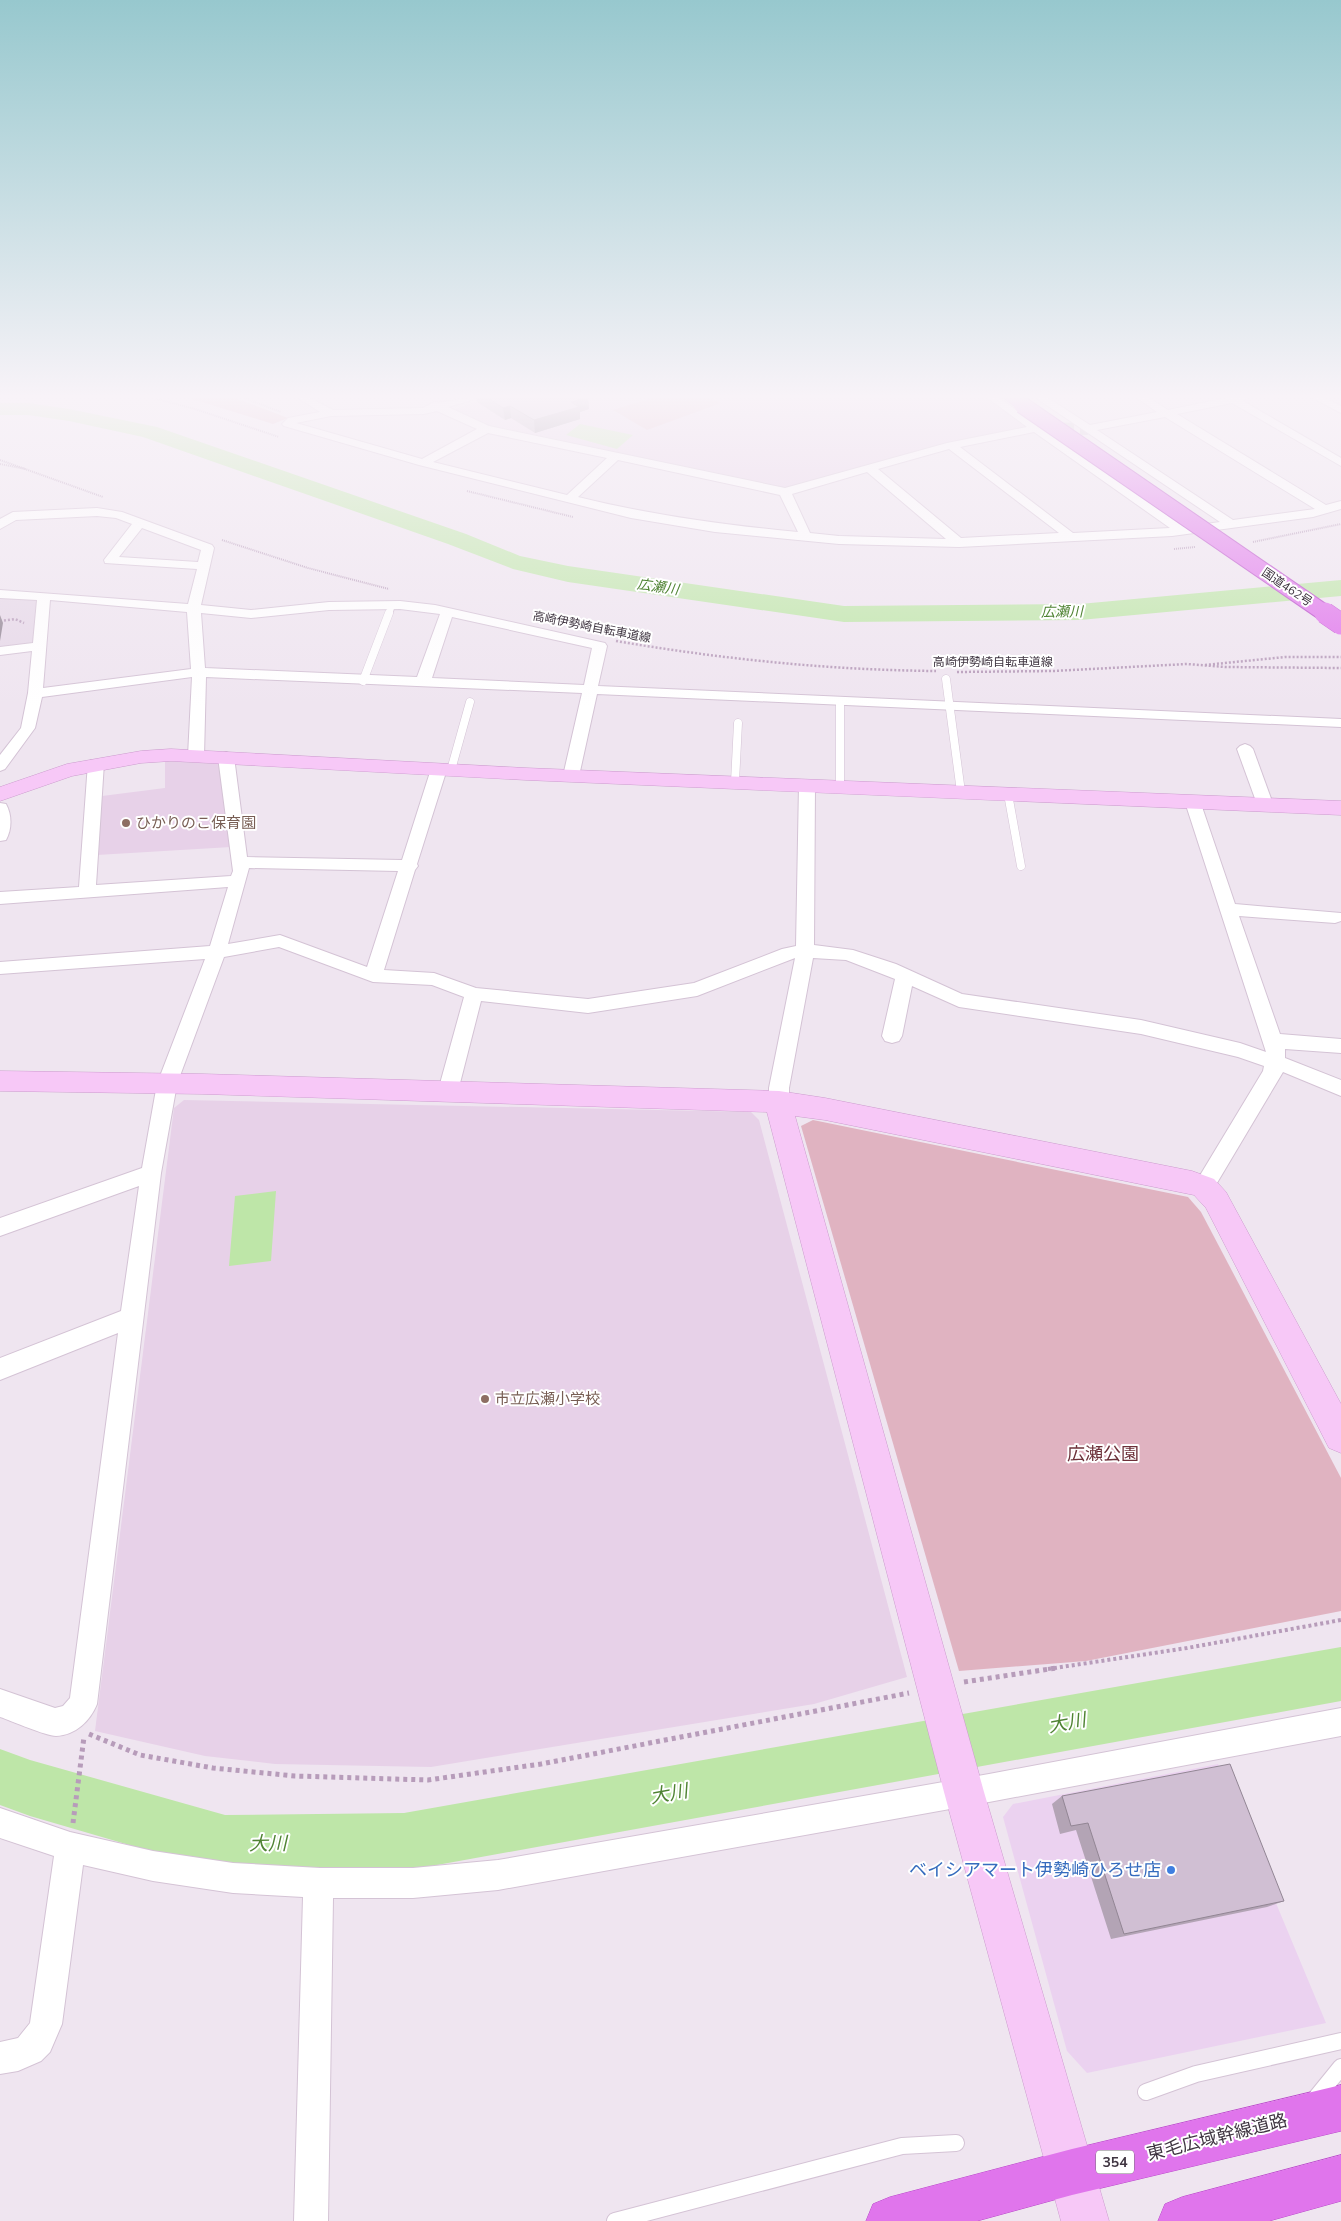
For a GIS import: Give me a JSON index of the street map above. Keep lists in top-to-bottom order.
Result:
{
  "streets": {
    "highway": ["国道462号", "東毛広域幹線道路", "354"],
    "path": ["高崎伊勢崎自転車道線"]
  },
  "water": ["広瀬川", "大川"],
  "parks": ["広瀬公園"],
  "places": ["ひかりのこ保育園", "市立広瀬小学校", "ベイシアマート伊勢崎ひろせ店"]
}
